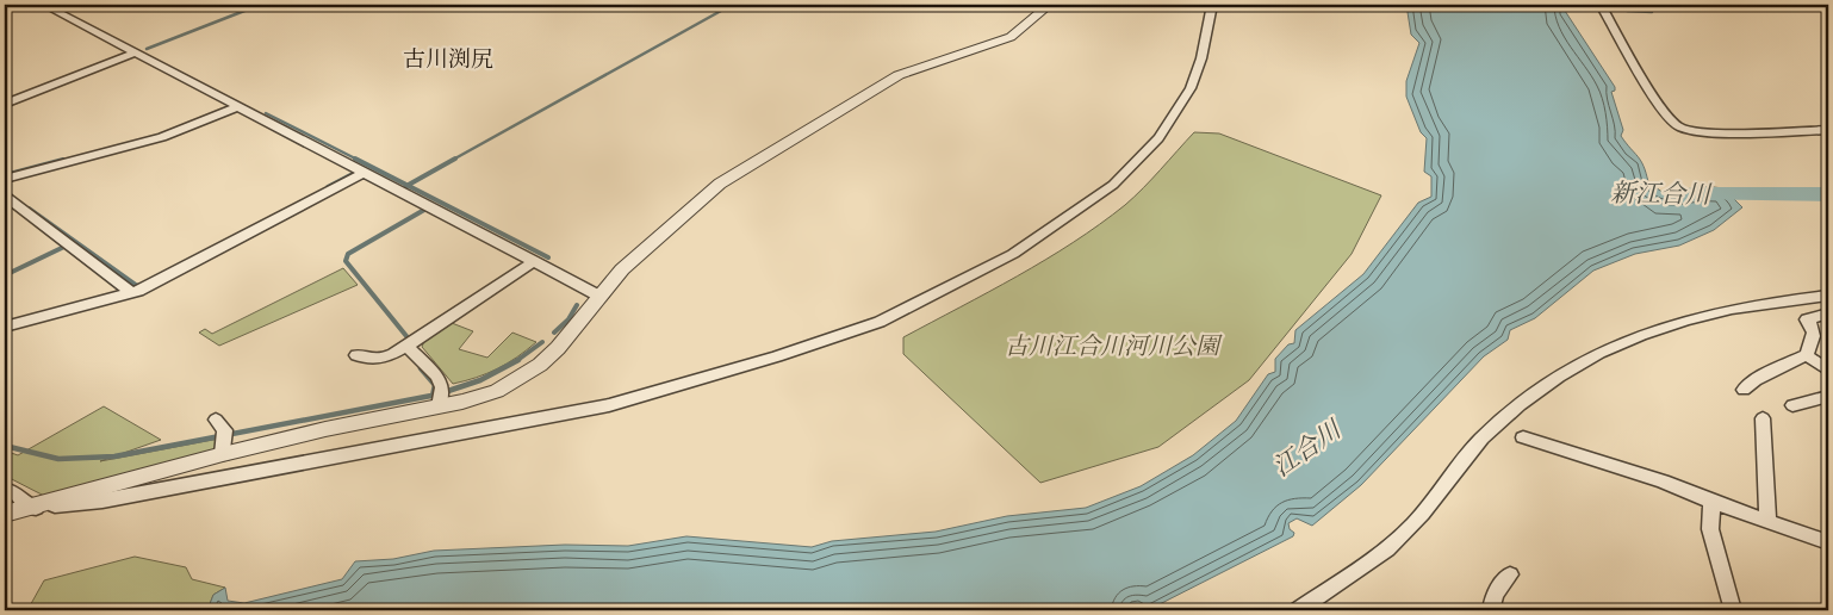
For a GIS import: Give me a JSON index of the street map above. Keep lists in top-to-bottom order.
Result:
{
  "districts": ["古川渕尻"],
  "water": ["新江合川", "江合川"],
  "parks": ["古川江合川河川公園"]
}
